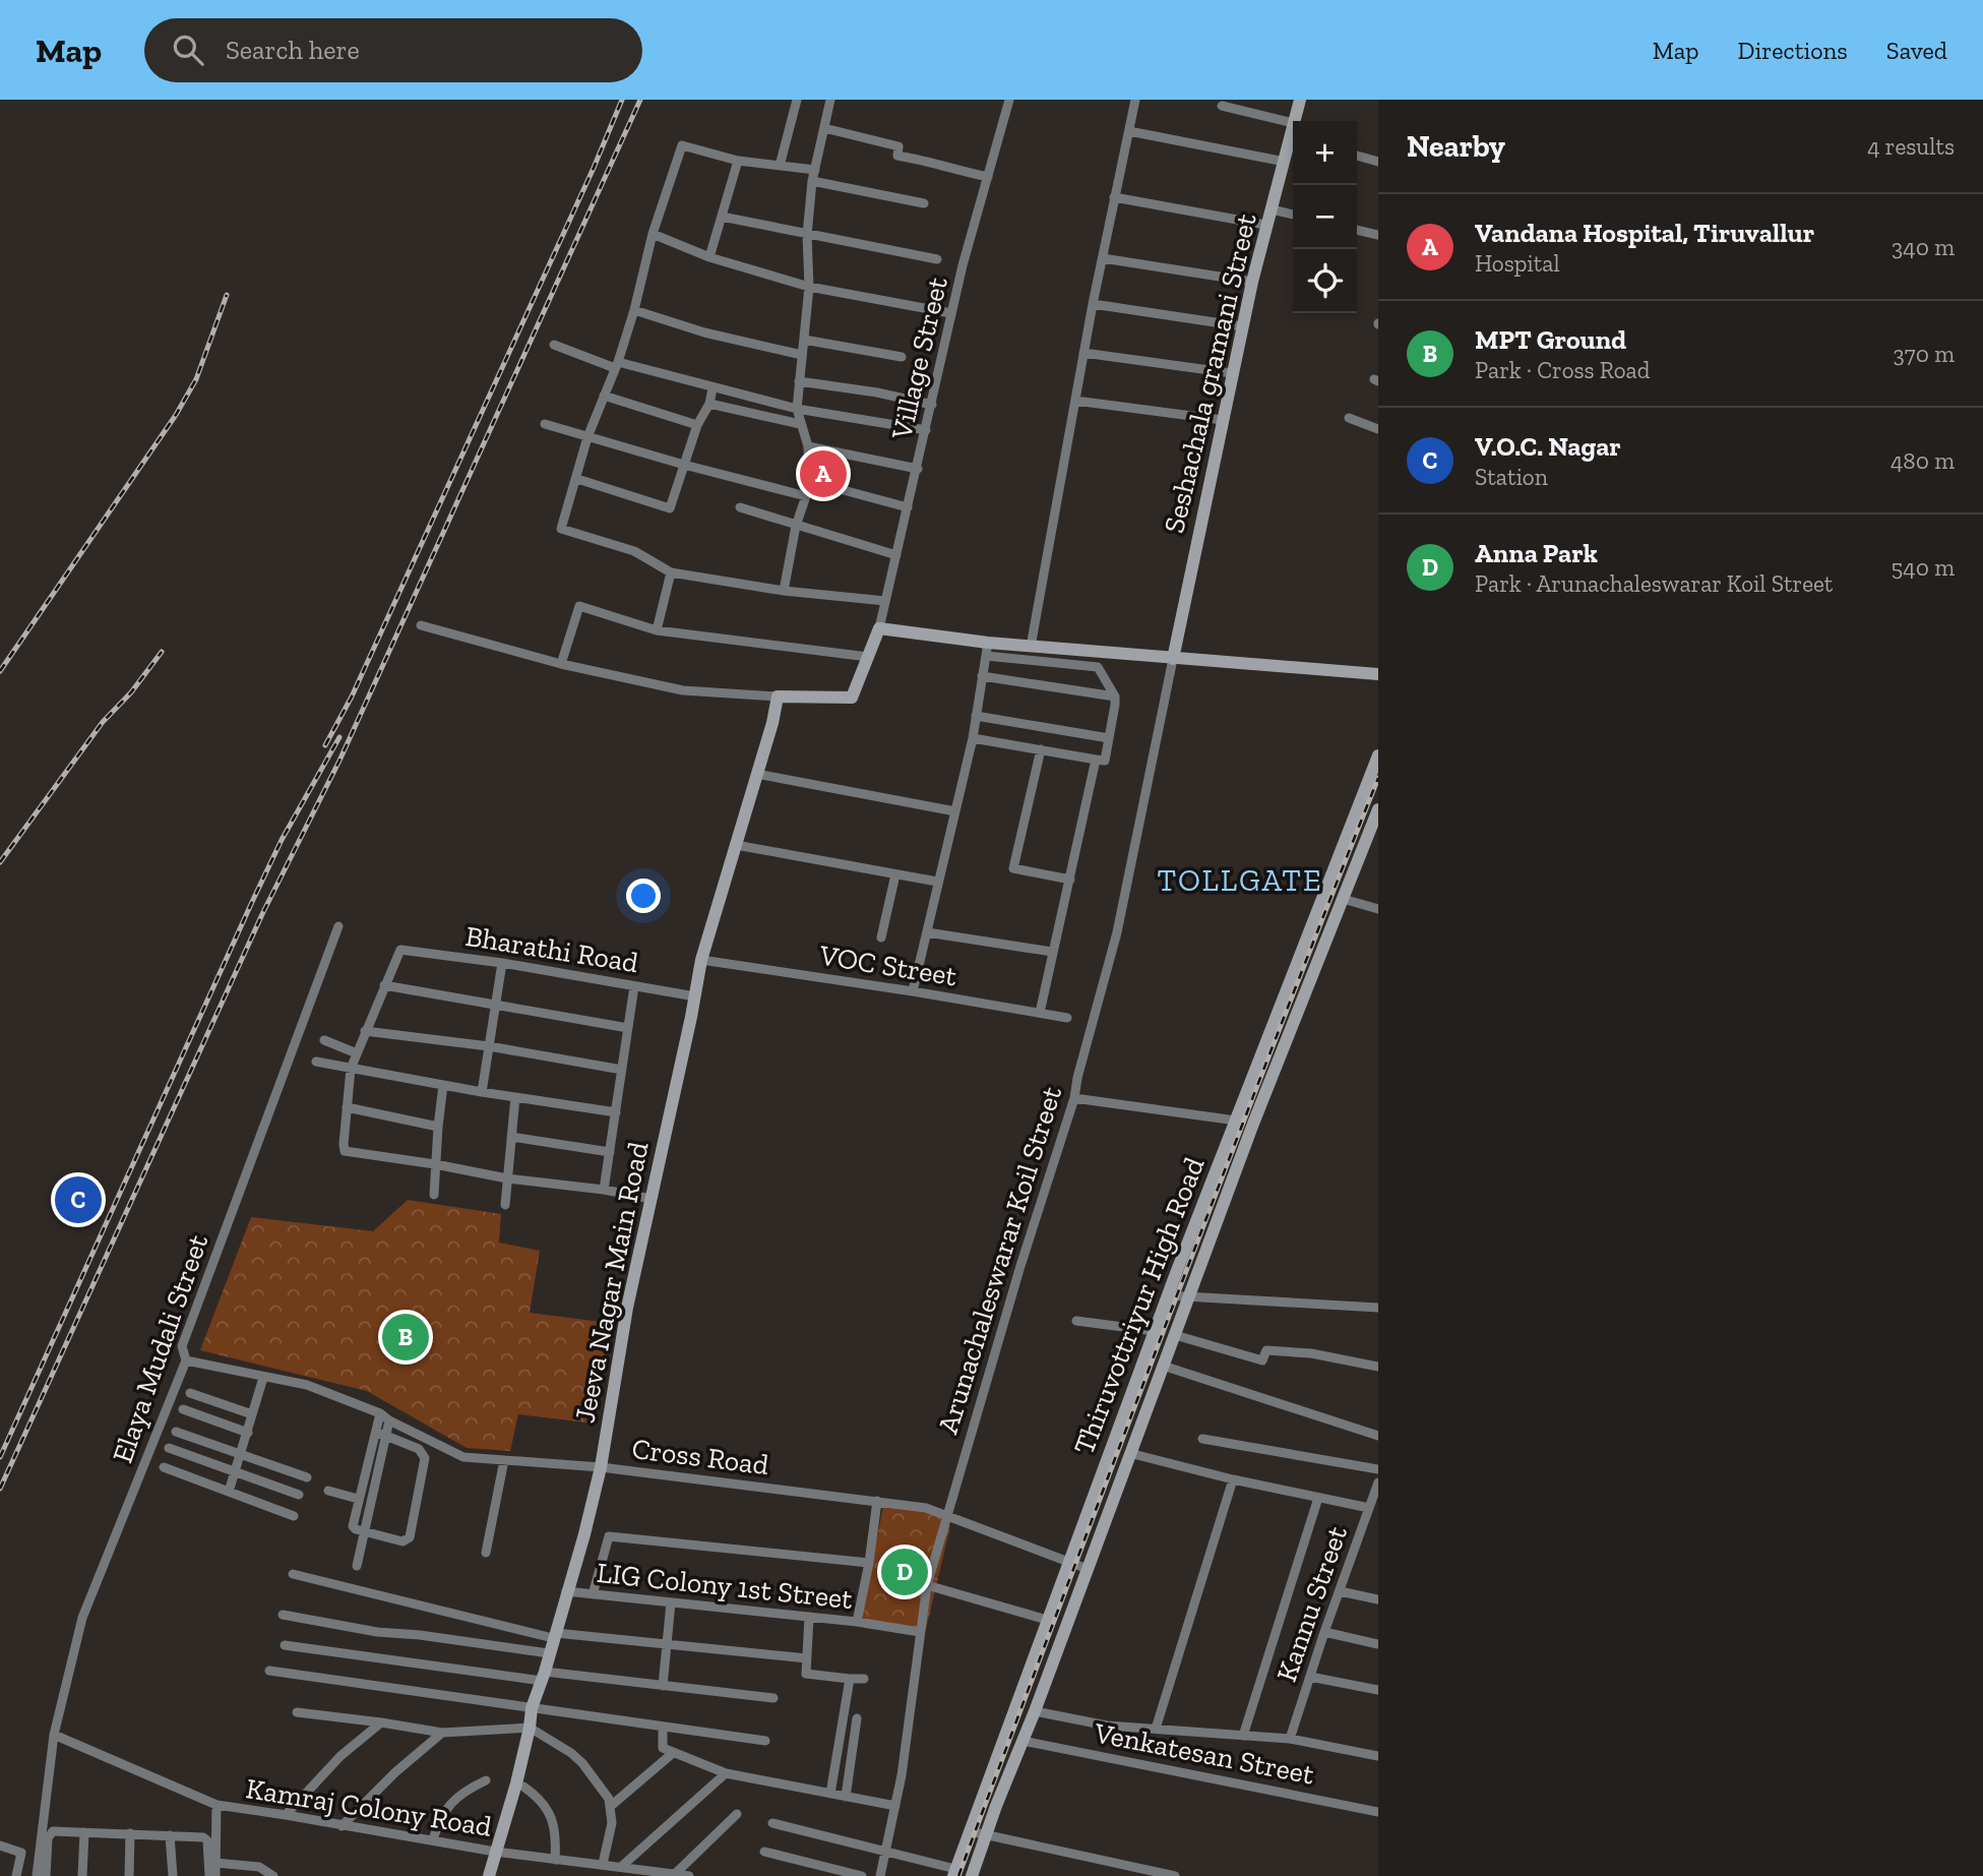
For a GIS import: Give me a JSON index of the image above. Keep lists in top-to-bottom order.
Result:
{
  "streets": {
    "street": [
      "Village Street",
      "Seshachala gramani Street",
      "Bharathi Road",
      "VOC Street",
      "Arunachaleswarar Koil Street",
      "Jeeva Nagar Main Road",
      "Thiruvottriyur High Road",
      "Elaya Mudali Street",
      "Cross Road",
      "LIG Colony 1st Street",
      "Kannu Street",
      "Venkatesan Street",
      "Kamraj Colony Road"
    ]
  },
  "crossings": [
    ["Seshachala gramani Street", "Arunachaleswarar Koil Street"],
    ["Bharathi Road", "Jeeva Nagar Main Road"],
    ["VOC Street", "Jeeva Nagar Main Road"],
    ["Arunachaleswarar Koil Street", "Cross Road"],
    ["Arunachaleswarar Koil Street", "LIG Colony 1st Street"],
    ["Jeeva Nagar Main Road", "Cross Road"],
    ["Jeeva Nagar Main Road", "LIG Colony 1st Street"],
    ["Jeeva Nagar Main Road", "Kamraj Colony Road"],
    ["Thiruvottriyur High Road", "Cross Road"],
    ["Thiruvottriyur High Road", "Venkatesan Street"],
    ["Elaya Mudali Street", "Cross Road"],
    ["Elaya Mudali Street", "Kamraj Colony Road"]
  ],
  "districts": ["TOLLGATE"],
  "page": {
    "header": "Map",
    "search": "Search here",
    "nav": ["Map", "Directions", "Saved"],
    "heading": ["Nearby", "4 results"],
    "map_buttons": ["+", "−"],
    "list": [
      {
        "mark": "A",
        "name": "Vandana Hospital, Tiruvallur",
        "note": "Hospital",
        "value": "340 m"
      },
      {
        "mark": "B",
        "name": "MPT Ground",
        "note": "Park · Cross Road",
        "value": "370 m"
      },
      {
        "mark": "C",
        "name": "V.O.C. Nagar",
        "note": "Station",
        "value": "480 m"
      },
      {
        "mark": "D",
        "name": "Anna Park",
        "note": "Park · Arunachaleswarar Koil Street",
        "value": "540 m"
      }
    ],
    "pins": [
      "A",
      "C",
      "B",
      "D"
    ]
  }
}
